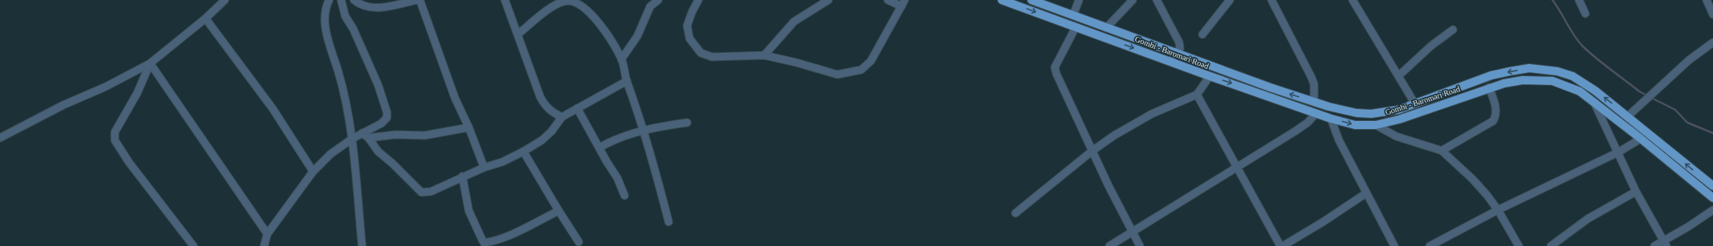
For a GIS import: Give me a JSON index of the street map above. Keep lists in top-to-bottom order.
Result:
{
  "streets": {
    "main road": ["Gombi - Baromari Road"]
  }
}
